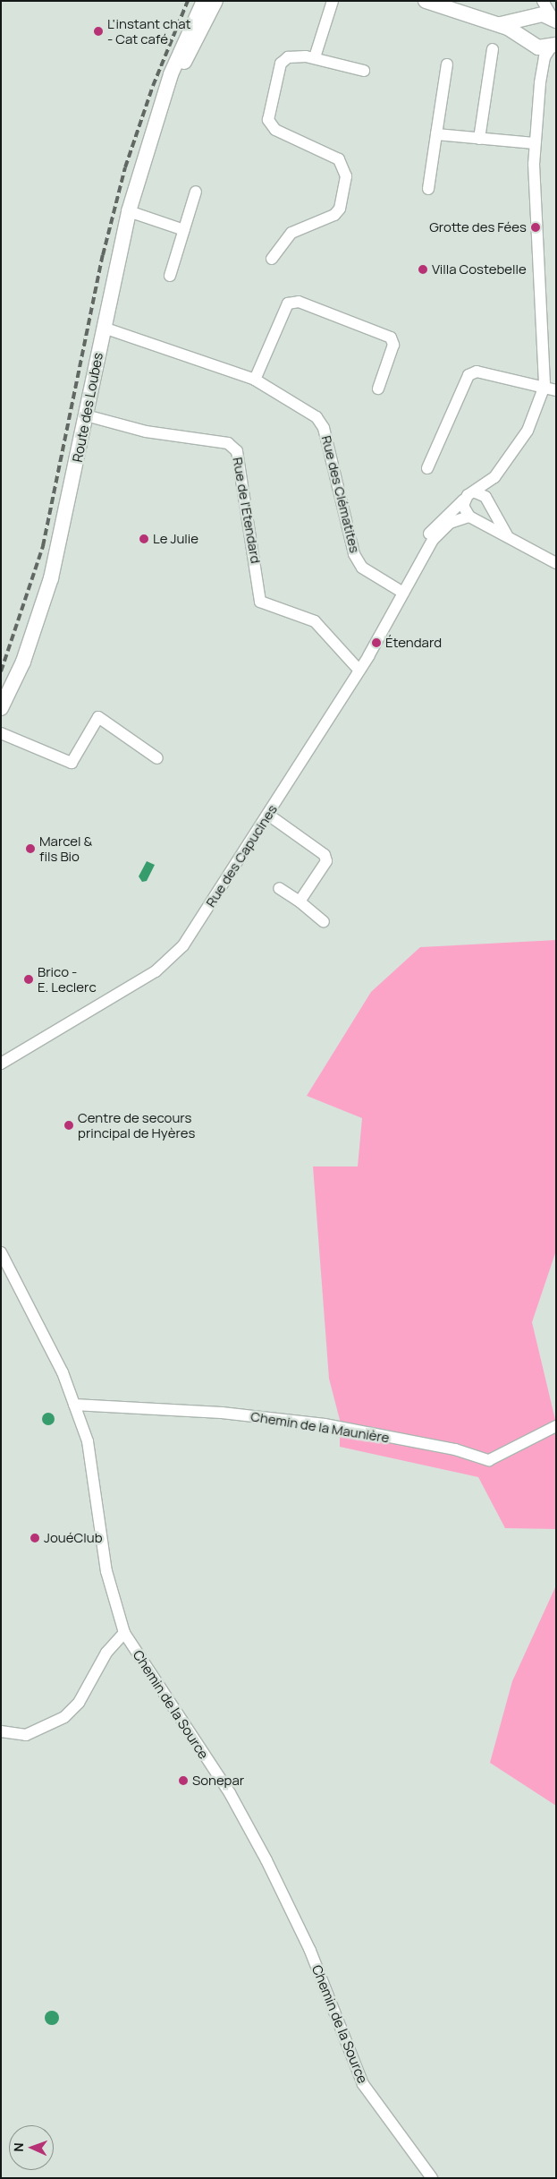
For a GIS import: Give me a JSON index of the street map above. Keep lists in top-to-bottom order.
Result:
{
  "streets": {
    "main road": ["Route des Loubes"],
    "street": [
      "Rue des Clématites",
      "Rue de l'Etendard",
      "Rue des Capucines",
      "Chemin de la Maunière",
      "Chemin de la Source"
    ]
  },
  "crossings": [
    ["Route des Loubes", "Rue des Clématites"],
    ["Route des Loubes", "Rue de l'Etendard"],
    ["Rue des Clématites", "Rue des Capucines"],
    ["Rue de l'Etendard", "Rue des Capucines"],
    ["Chemin de la Maunière", "Chemin de la Source"]
  ],
  "places": [
    "L'instant chat - Cat café",
    "Grotte des Fées",
    "Villa Costebelle",
    "Le Julie",
    "Étendard",
    "Marcel & fils Bio",
    "Brico - E. Leclerc",
    "Centre de secours principal de Hyères",
    "JouéClub",
    "Sonepar"
  ],
  "north": "left"
}
